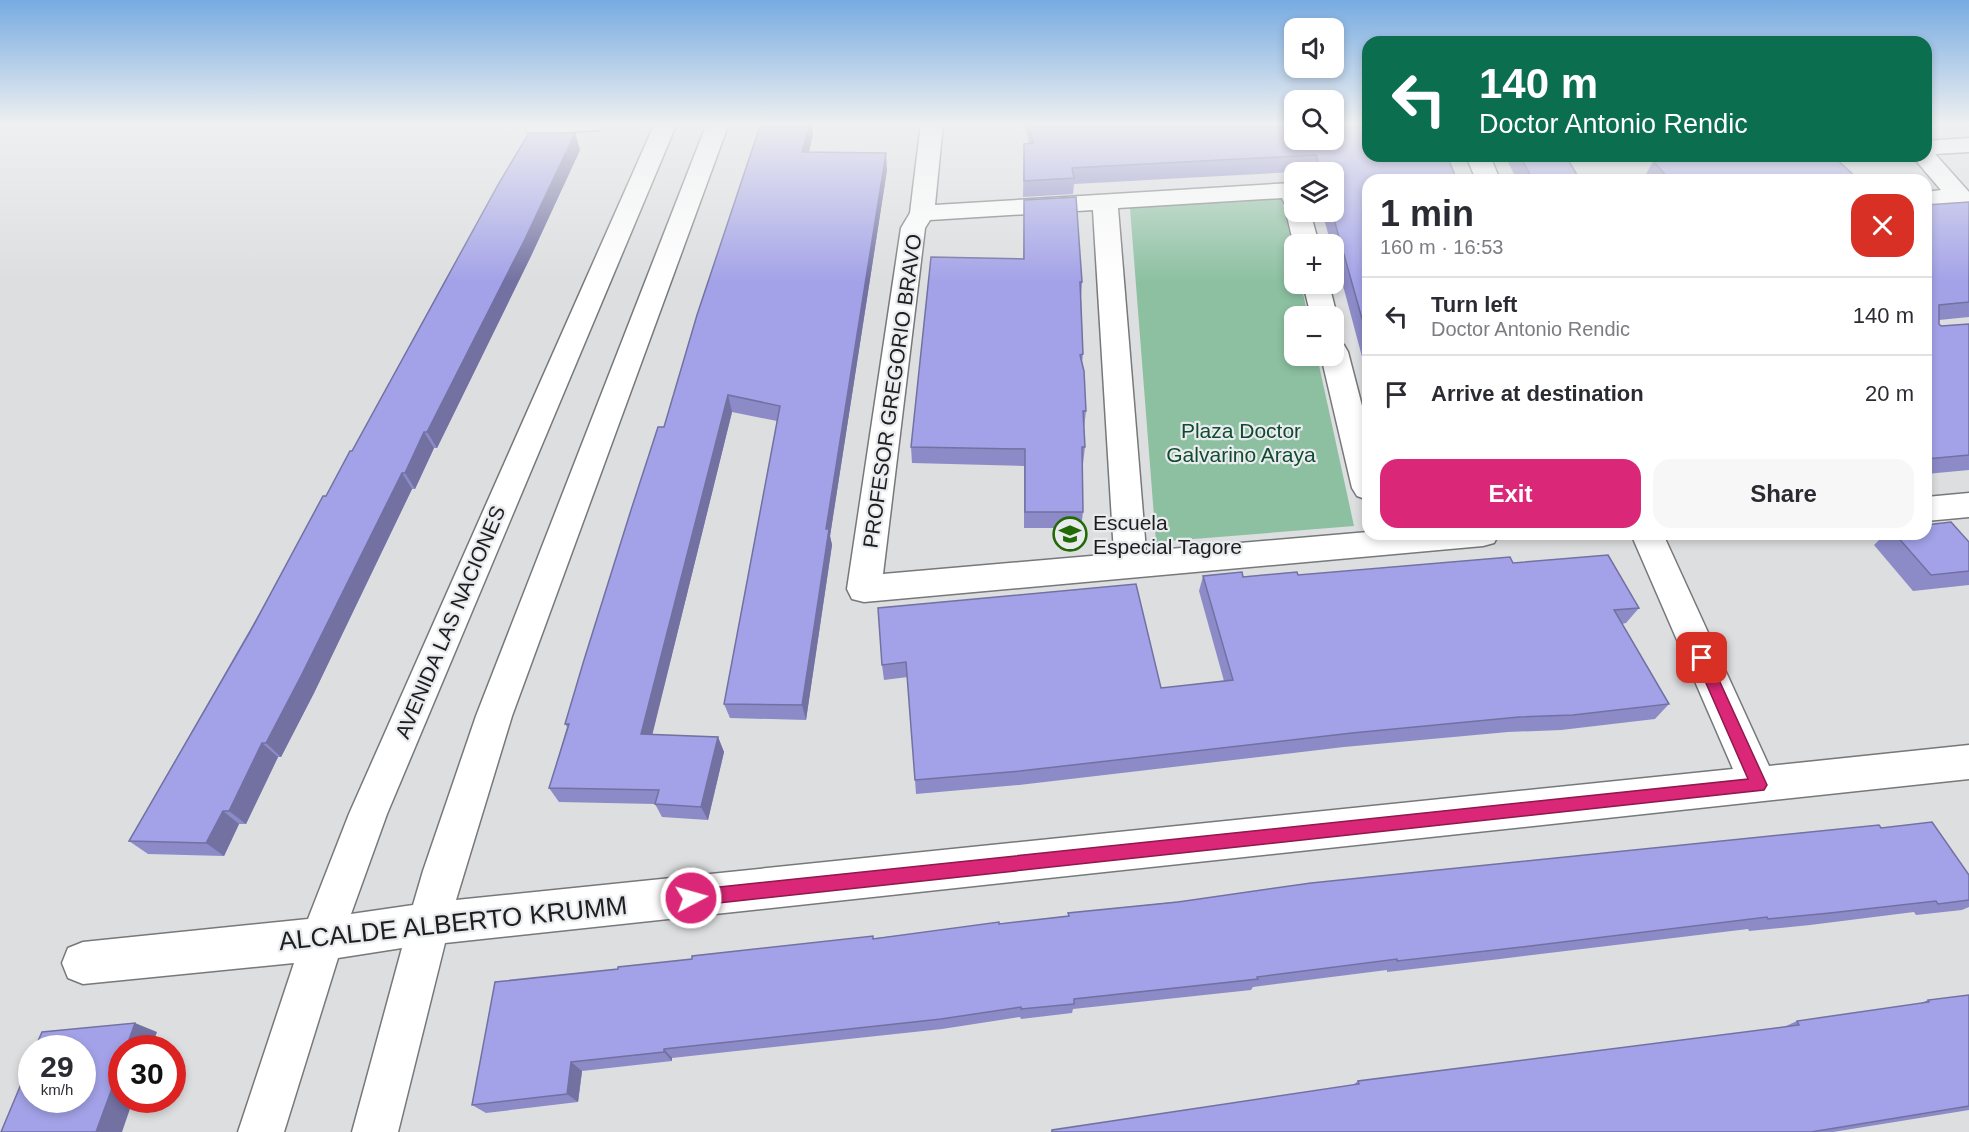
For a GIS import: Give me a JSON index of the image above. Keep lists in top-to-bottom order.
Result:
{
  "streets": {
    "street": ["PROFESOR GREGORIO BRAVO", "AVENIDA LAS NACIONES", "ALCALDE ALBERTO KRUMM"]
  },
  "crossings": [
    ["AVENIDA LAS NACIONES", "ALCALDE ALBERTO KRUMM"]
  ],
  "parks": ["Plaza Doctor Galvarino Araya"],
  "places": {
    "school or university": ["Escuela Especial Tagore"]
  },
  "page": {
    "map_buttons": ["+", "−"],
    "turn": ["140 m", "Doctor Antonio Rendic"],
    "heading": ["1 min", "160 m · 16:53"],
    "list": [
      {
        "name": "Turn left",
        "note": "Doctor Antonio Rendic",
        "value": "140 m"
      },
      {
        "name": "Arrive at destination",
        "value": "20 m"
      }
    ],
    "buttons": ["Exit", "Share"],
    "speed": "29 km/h",
    "limit": "30"
  }
}
